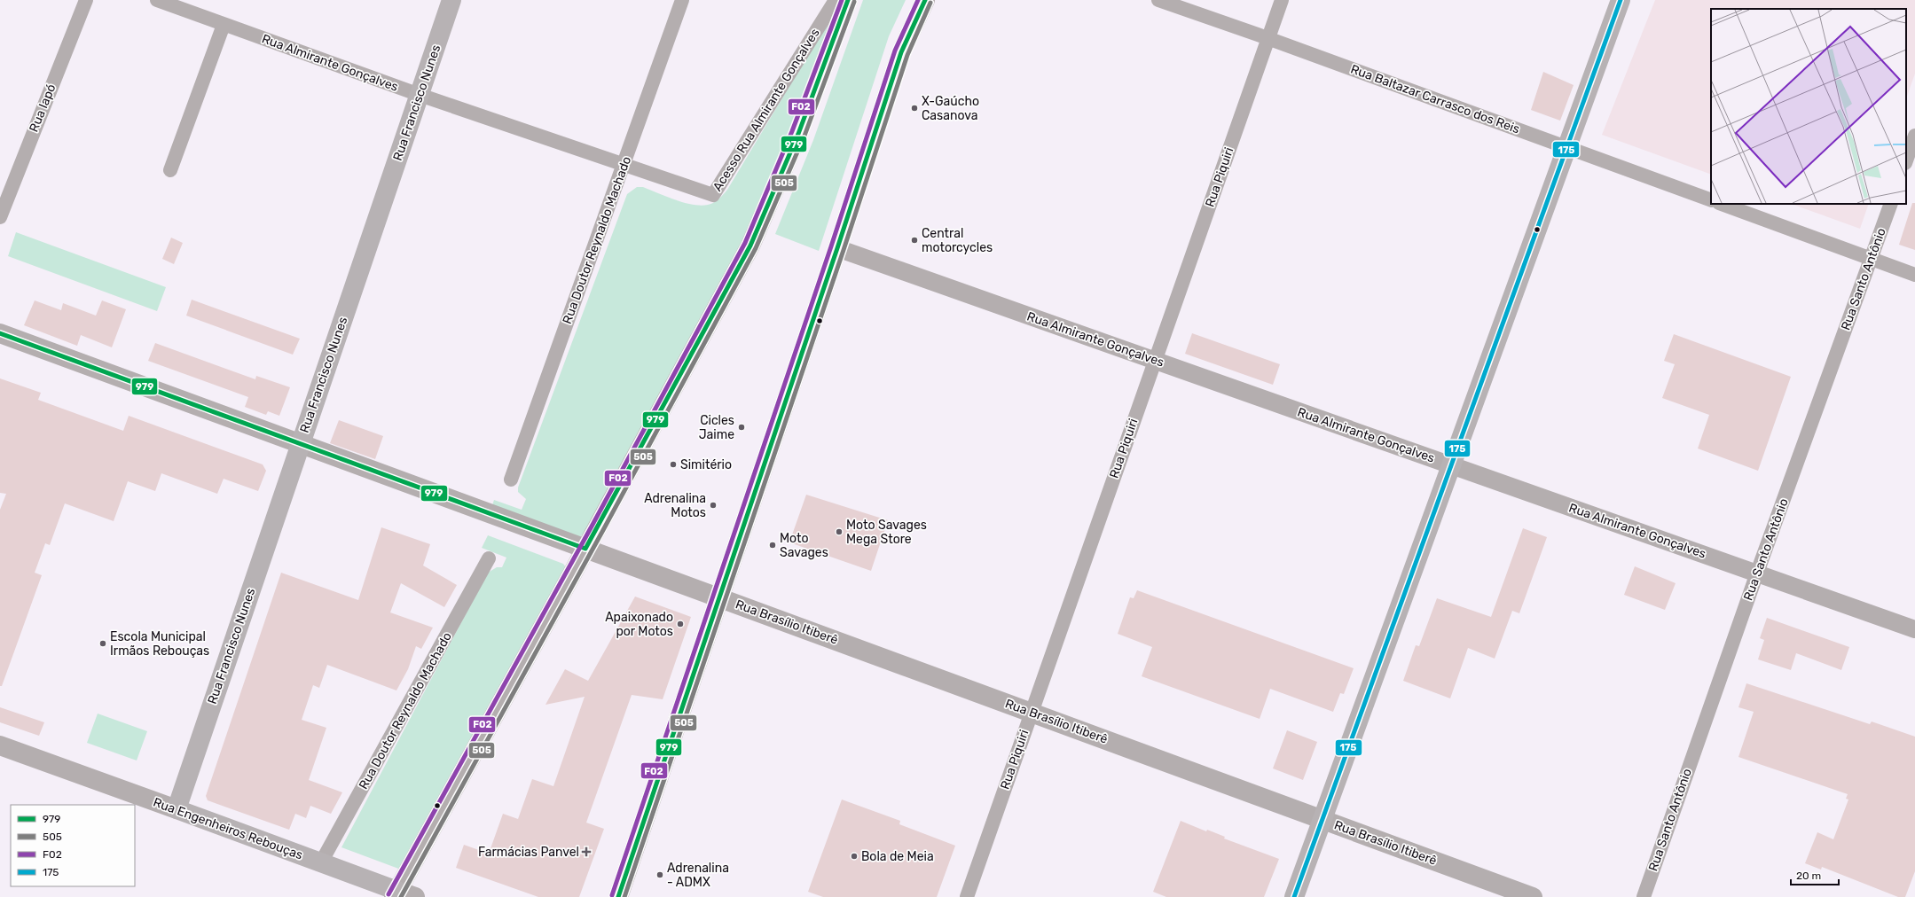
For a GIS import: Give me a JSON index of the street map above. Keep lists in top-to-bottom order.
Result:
{
  "streets": {
    "main road": ["Rua Francisco Nunes", "Rua Brasílio Itiberê", "Rua Engenheiros Rebouças"],
    "street": [
      "Rua Almirante Gonçalves",
      "Rua Baltazar Carrasco dos Reis",
      "Rua Iapó",
      "Acesso Rua Almirante Gonçalves",
      "Rua Piquiri",
      "Rua Doutor Reynaldo Machado",
      "Rua Santo Antônio"
    ]
  },
  "crossings": [
    ["Rua Almirante Gonçalves", "Rua Francisco Nunes"],
    ["Rua Almirante Gonçalves", "Acesso Rua Almirante Gonçalves"],
    ["Rua Almirante Gonçalves", "Rua Piquiri"],
    ["Rua Almirante Gonçalves", "Rua Doutor Reynaldo Machado"],
    ["Rua Almirante Gonçalves", "Rua Santo Antônio"],
    ["Rua Baltazar Carrasco dos Reis", "Rua Piquiri"],
    ["Rua Francisco Nunes", "Rua Brasílio Itiberê"],
    ["Rua Francisco Nunes", "Rua Engenheiros Rebouças"],
    ["Acesso Rua Almirante Gonçalves", "Rua Doutor Reynaldo Machado"],
    ["Rua Piquiri", "Rua Brasílio Itiberê"],
    ["Rua Doutor Reynaldo Machado", "Rua Engenheiros Rebouças"]
  ],
  "places": {
    "other": [
      "X-Gaúcho Casanova",
      "Central motorcycles",
      "Cicles Jaime",
      "Simitério",
      "Adrenalina Motos",
      "Moto Savages Mega Store",
      "Moto Savages",
      "Apaixonado por Motos",
      "Escola Municipal Irmãos Rebouças",
      "Bola de Meia",
      "Adrenalina - ADMX"
    ],
    "health": ["Farmácias Panvel"]
  },
  "lines": [
    "transit line 979",
    "transit line F02",
    "transit line 175",
    "transit line 505"
  ],
  "legend": [
    "979",
    "505",
    "F02",
    "175"
  ],
  "scale_bar": "20 m"
}
